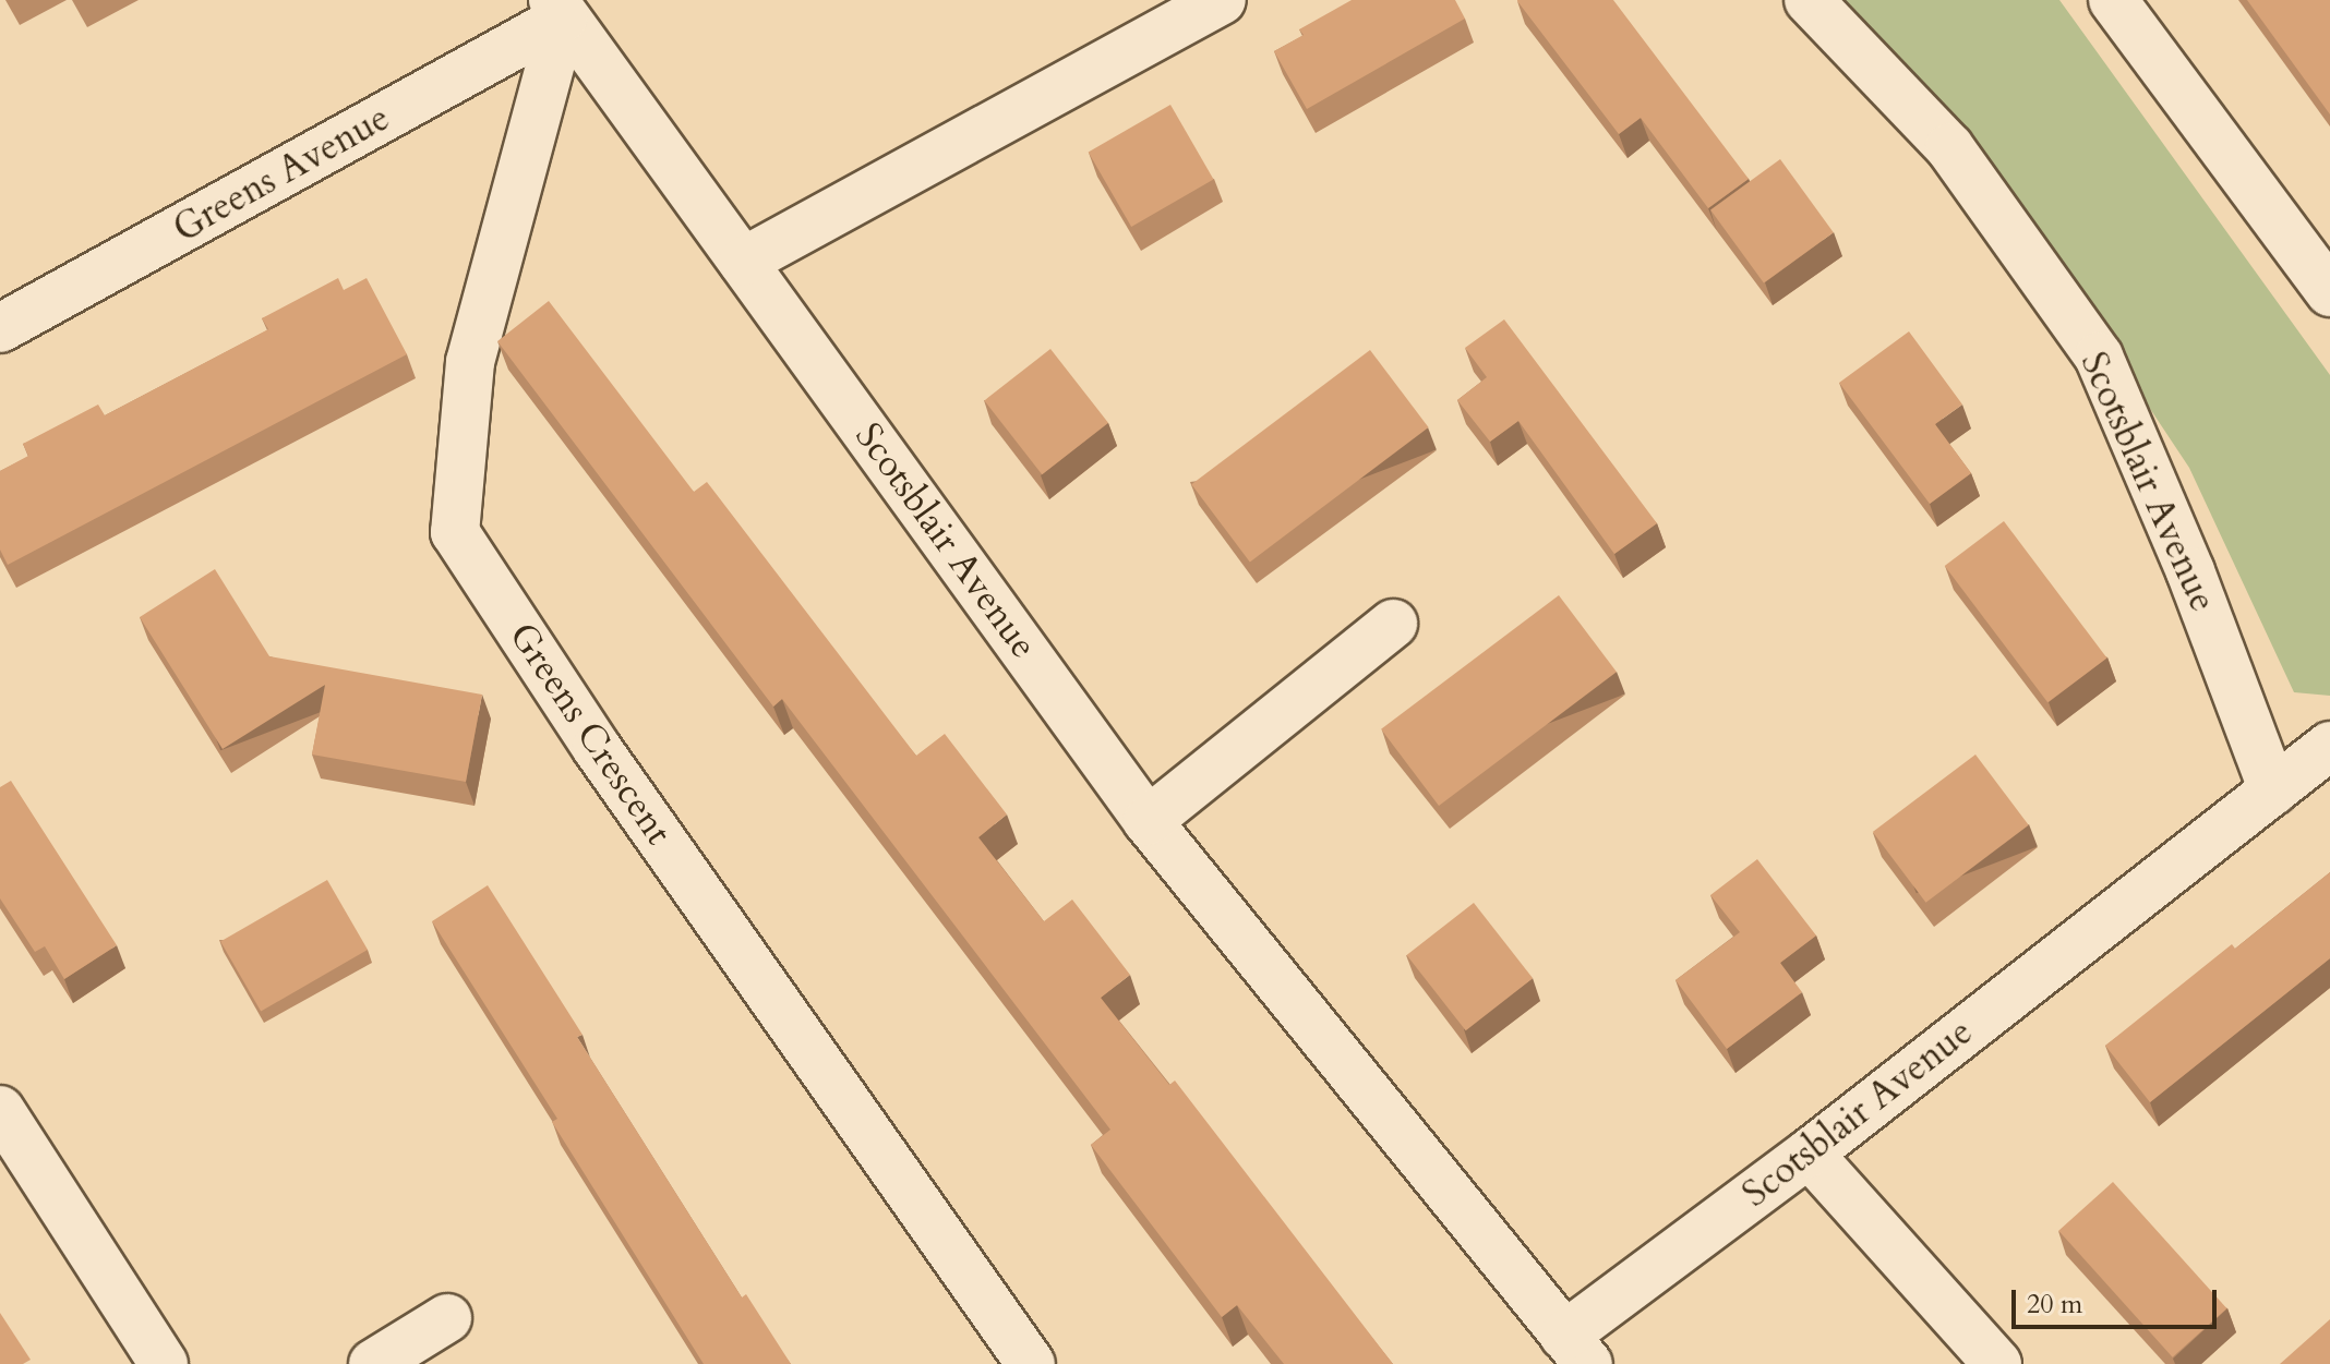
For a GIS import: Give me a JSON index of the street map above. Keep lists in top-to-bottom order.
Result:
{
  "streets": {
    "street": ["Greens Avenue", "Scotsblair Avenue", "Greens Crescent"]
  },
  "crossings": [
    ["Greens Avenue", "Scotsblair Avenue"],
    ["Greens Avenue", "Greens Crescent"],
    ["Scotsblair Avenue", "Greens Crescent"]
  ],
  "scale_bar": "20 m"
}
